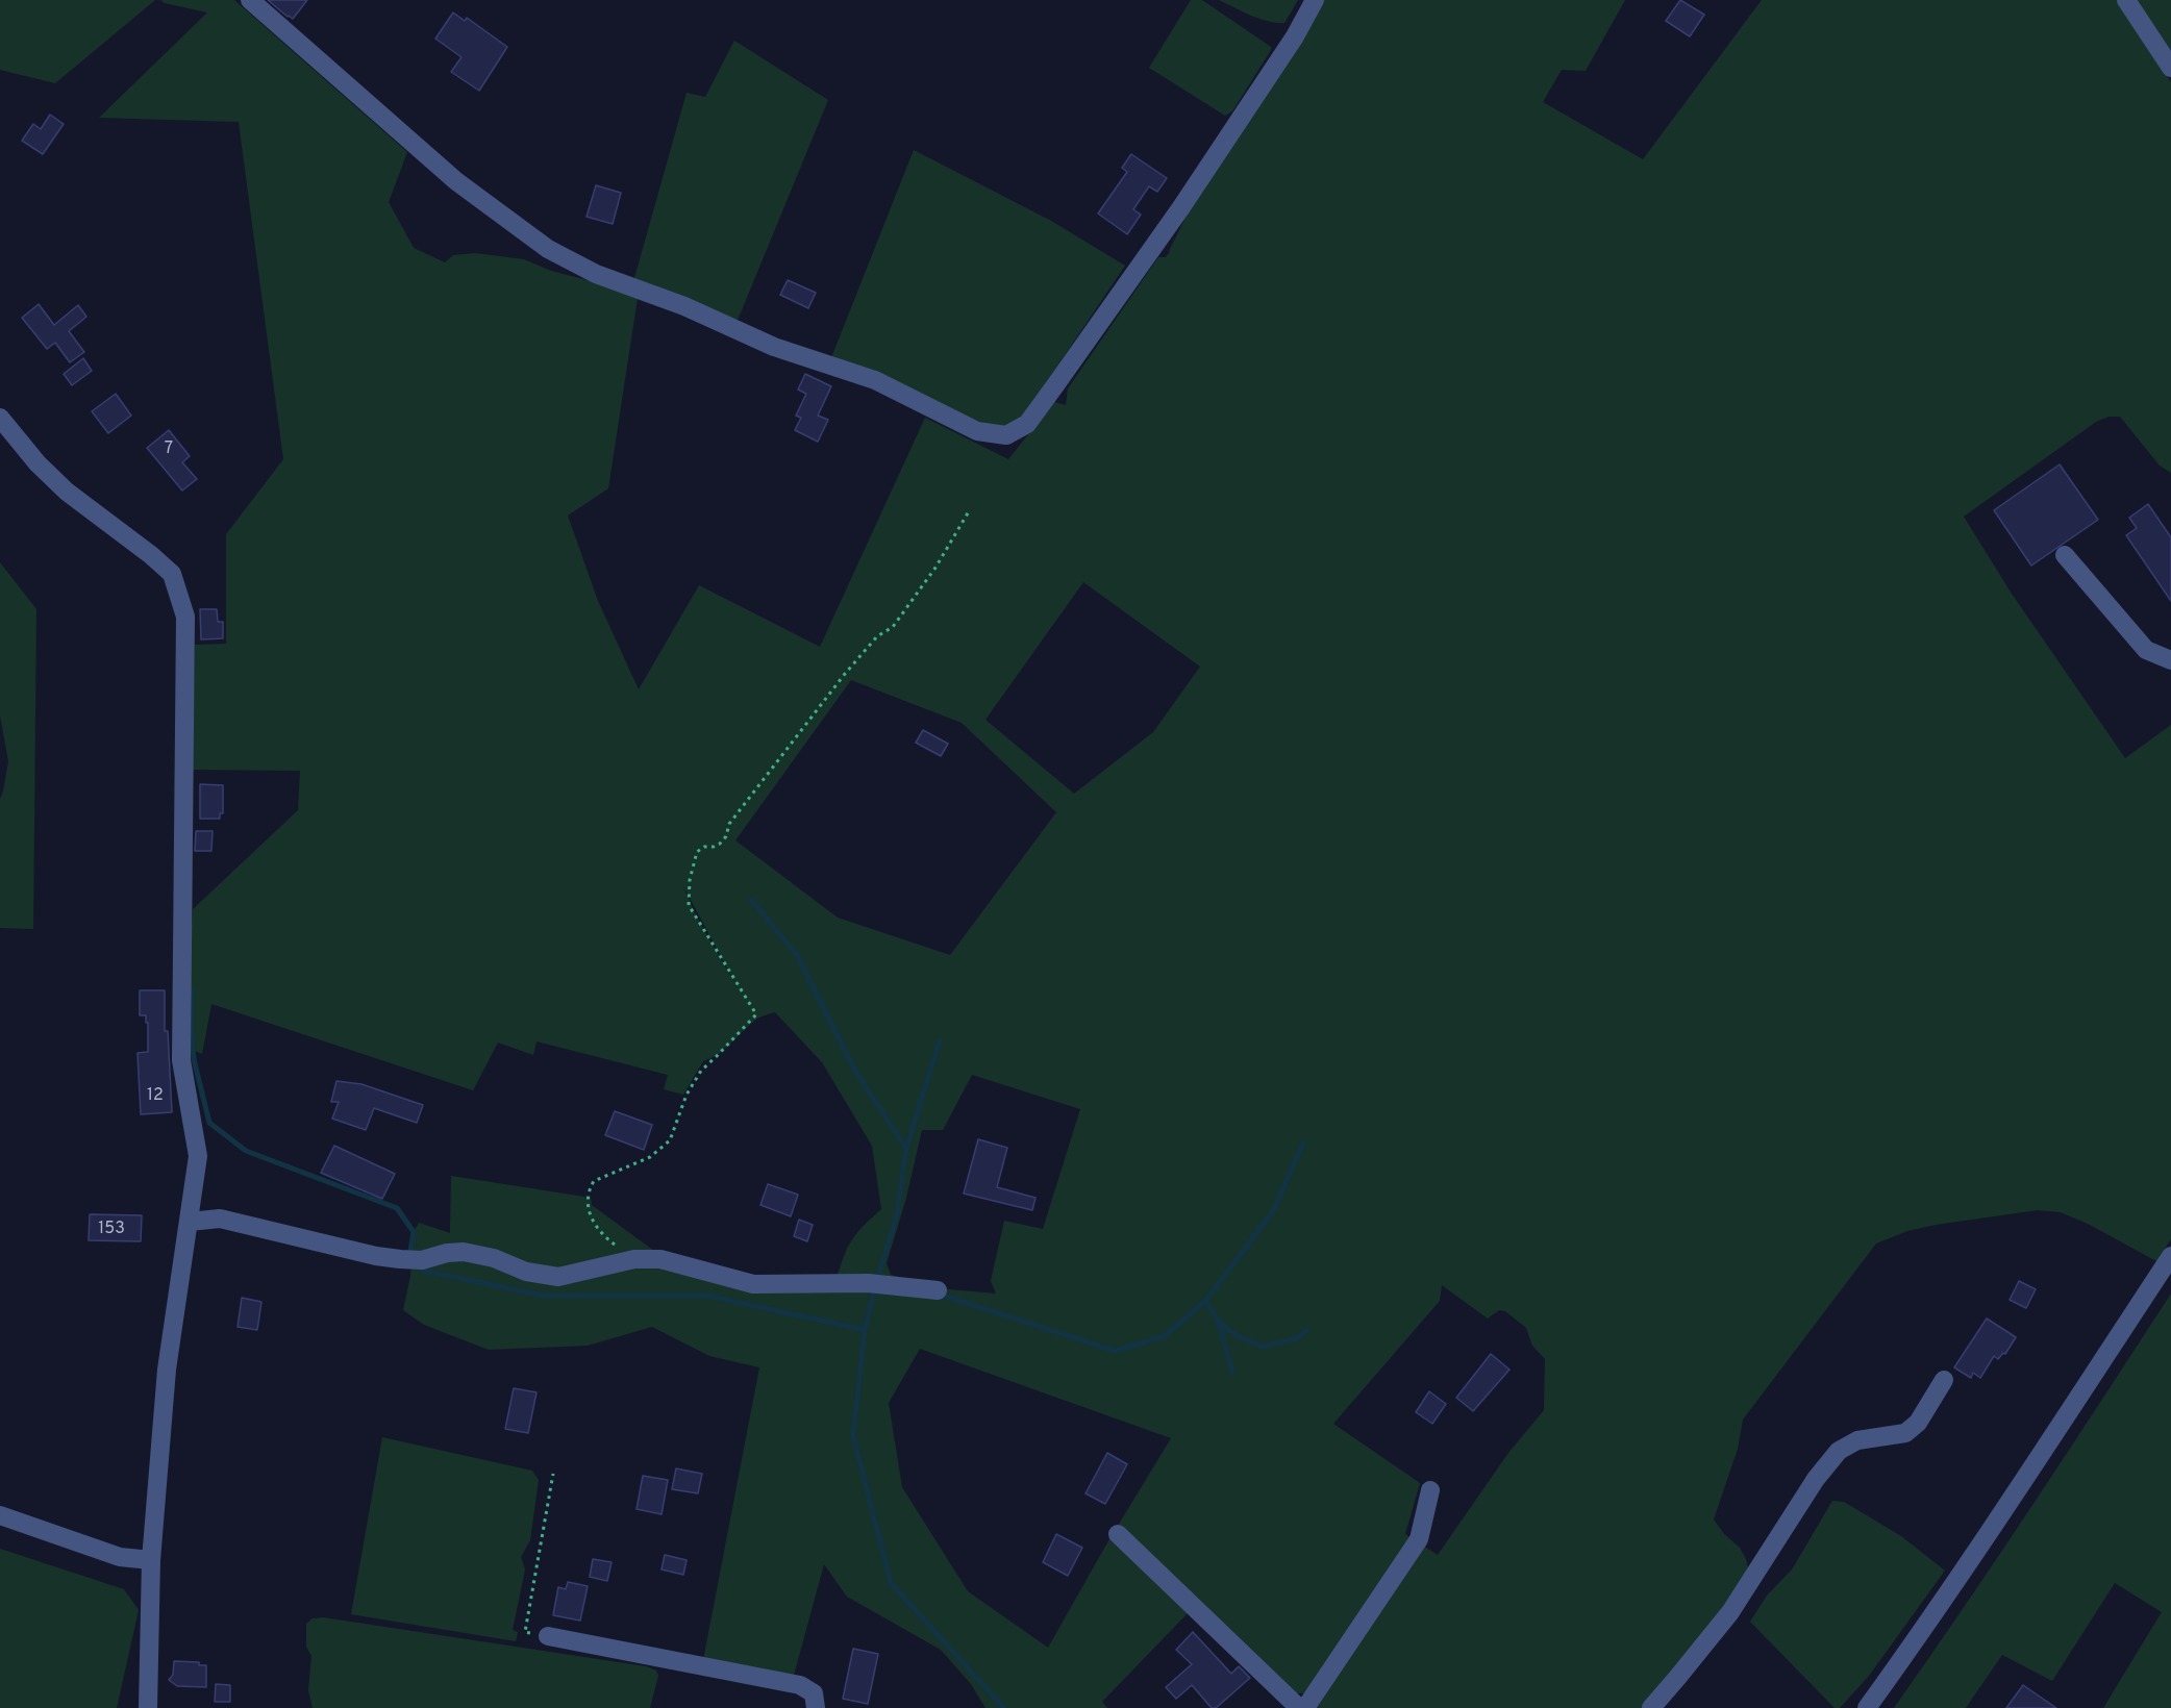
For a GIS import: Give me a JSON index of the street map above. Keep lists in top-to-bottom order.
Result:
{
  "house_numbers": ["7", "12", "153"]
}
